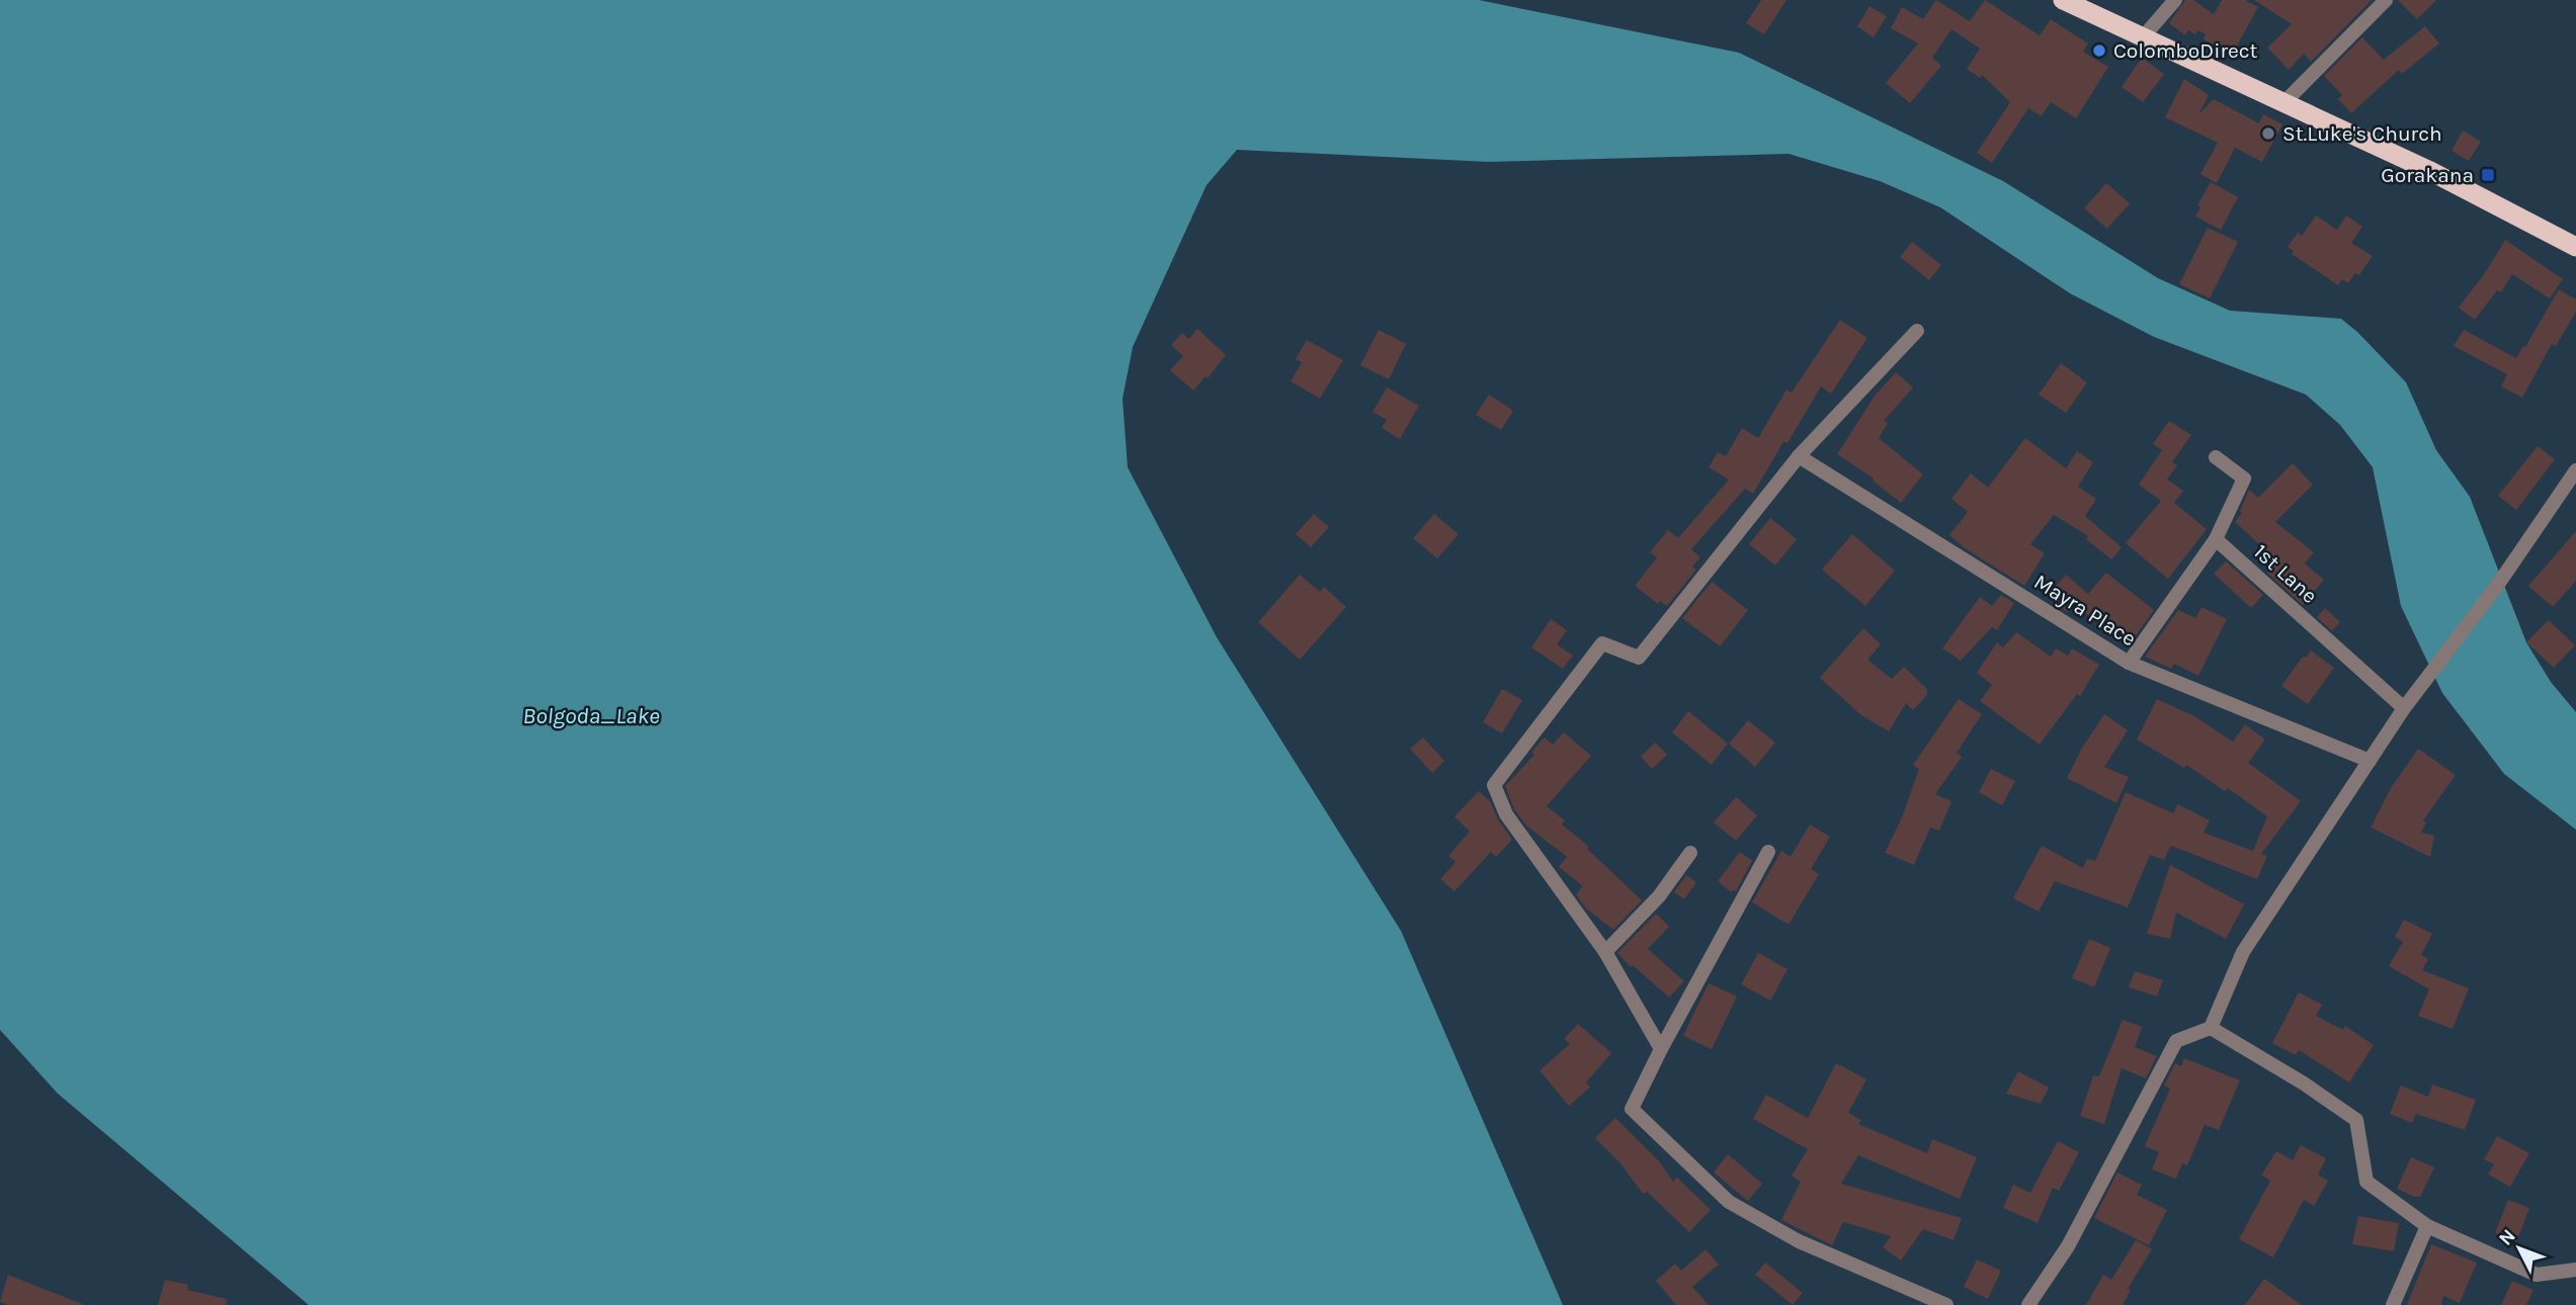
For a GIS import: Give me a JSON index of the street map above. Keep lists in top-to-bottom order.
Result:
{
  "streets": {
    "street": ["1st Lane", "Mayra Place"]
  },
  "water": ["Bolgoda_Lake"],
  "places": {
    "other": ["ColomboDirect", "St.Luke's Church"],
    "transit": ["Gorakana"]
  },
  "north": "top left"
}
